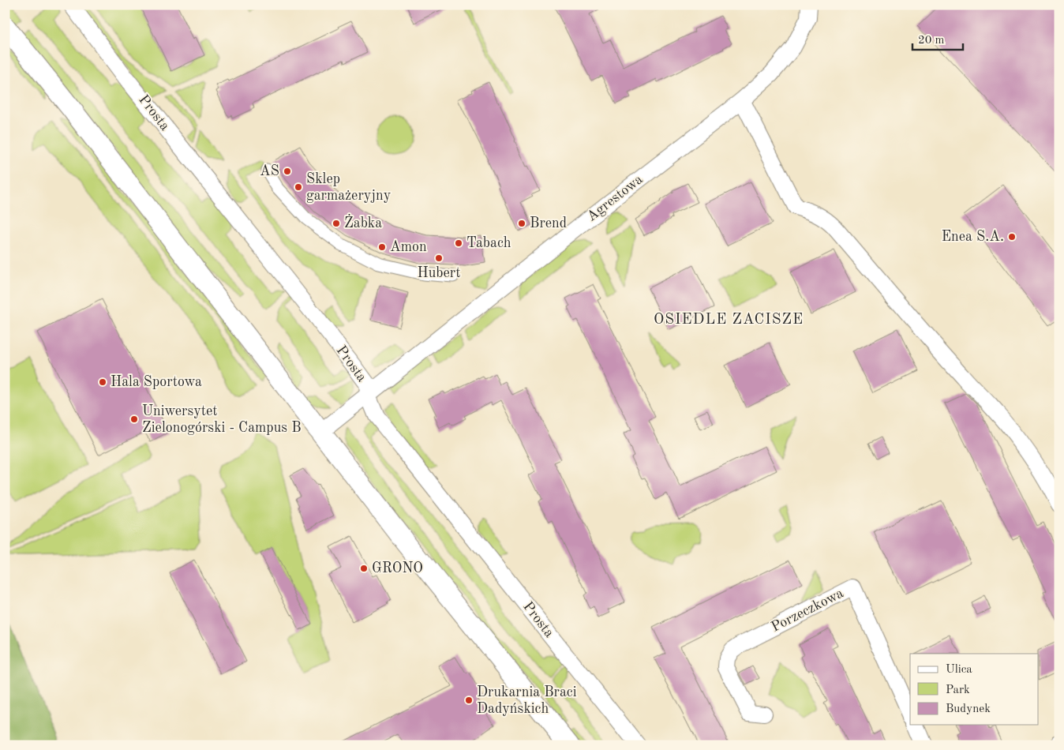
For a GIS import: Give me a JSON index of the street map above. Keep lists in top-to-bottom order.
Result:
{
  "streets": {
    "street": ["Prosta", "Agrestowa", "Porzeczkowa"]
  },
  "crossings": [
    ["Prosta", "Agrestowa"]
  ],
  "districts": ["OSIEDLE ZACISZE"],
  "places": [
    "AS",
    "Sklep garmażeryjny",
    "Żabka",
    "Brend",
    "Enea S.A.",
    "Tabach",
    "Amon",
    "Hubert",
    "Hala Sportowa",
    "Uniwersytet Zielonogórski - Campus B",
    "GRONO",
    "Drukarnia Braci Dadyńskich"
  ],
  "legend": ["Ulica", "Park", "Budynek"],
  "scale_bar": "20 m"
}
